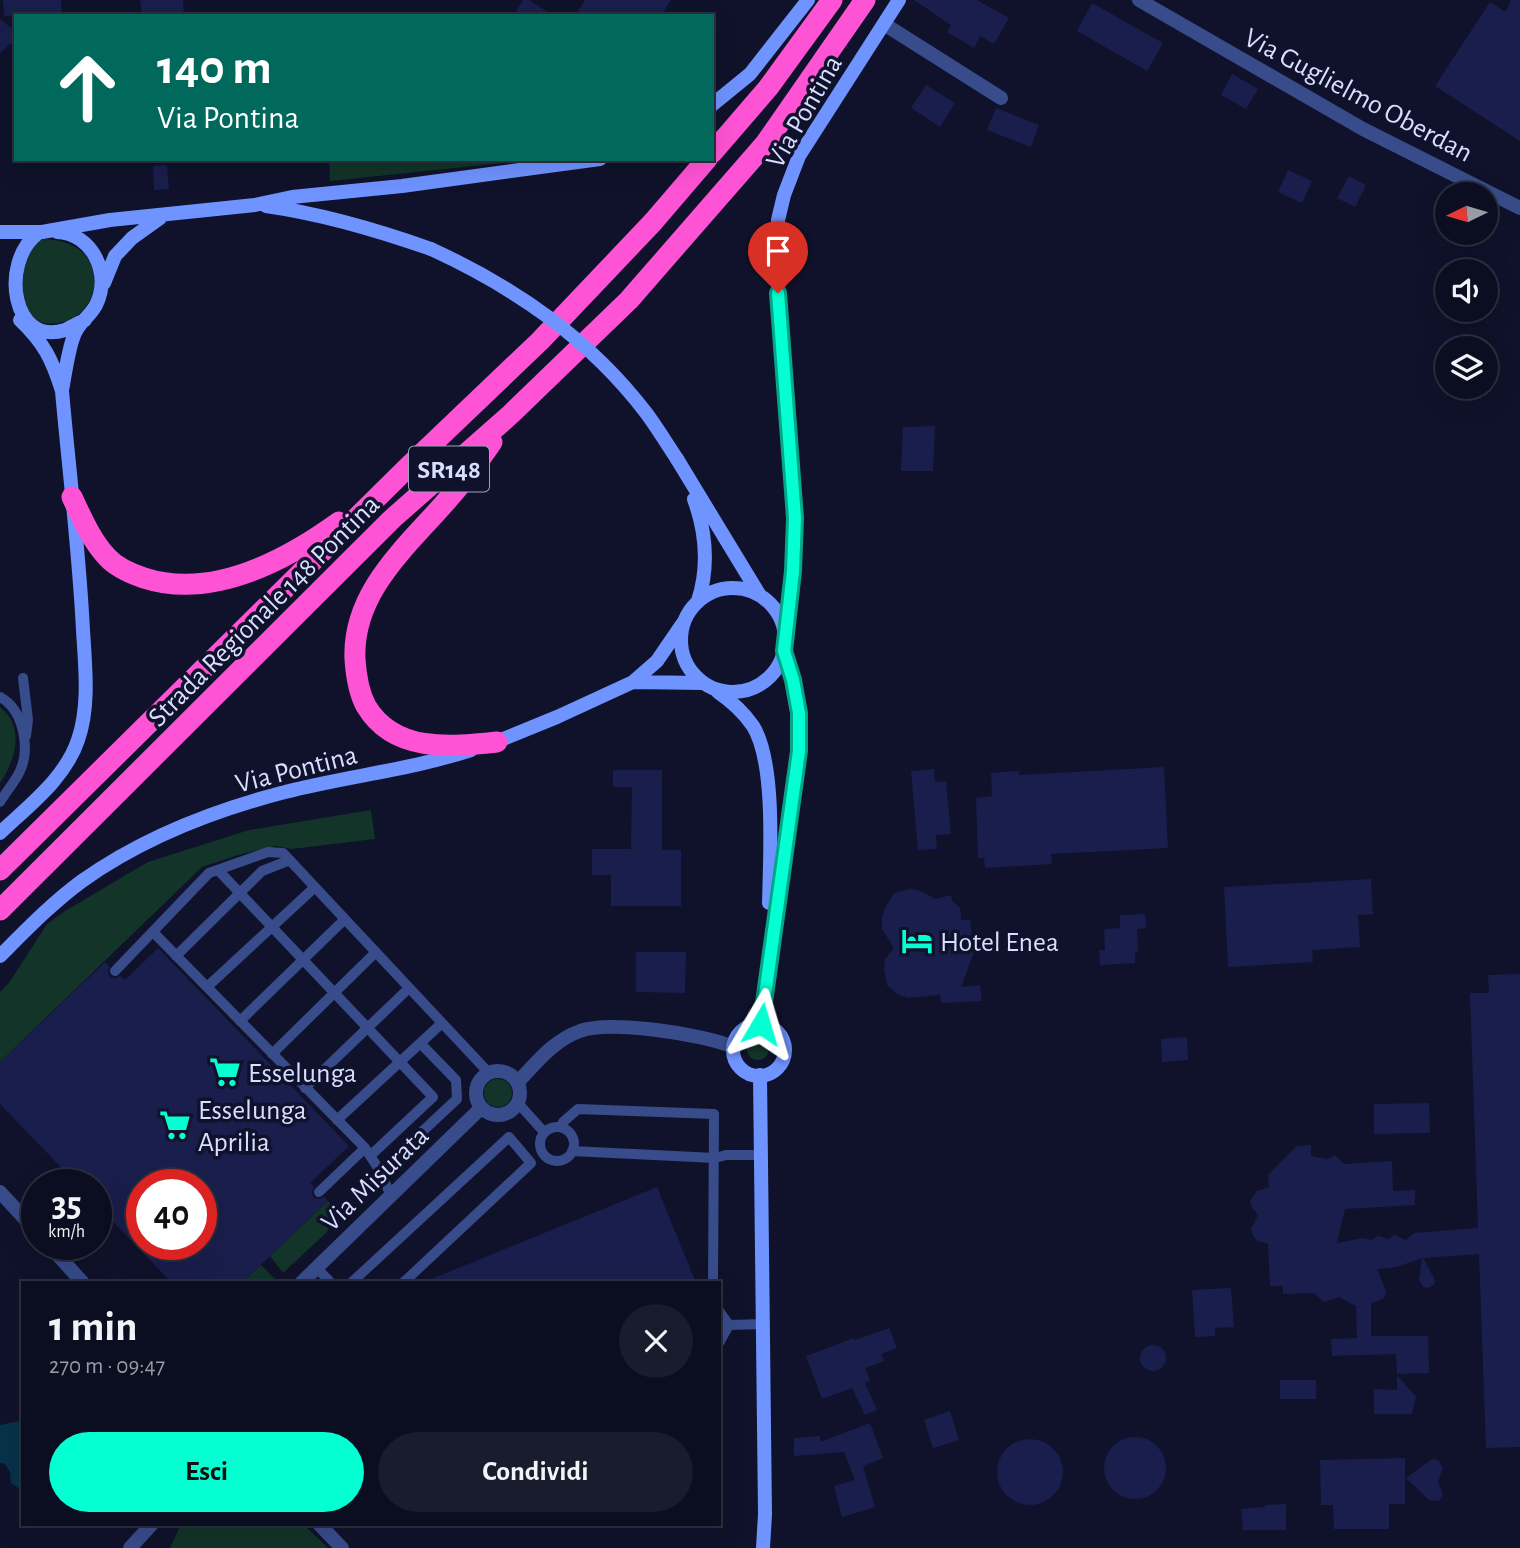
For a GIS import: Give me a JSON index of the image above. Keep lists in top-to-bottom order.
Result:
{
  "streets": {
    "highway": ["SR148", "Strada Regionale 148 Pontina"],
    "street": ["Via Guglielmo Oberdan", "Via Pontina", "Via Misurata"]
  },
  "places": {
    "hotel": ["Hotel Enea"],
    "supermarket": ["Esselunga", "Esselunga Aprilia"]
  },
  "north": "left",
  "page": {
    "turn": ["140 m", "Via Pontina"],
    "speed": "35 km/h",
    "limit": "40",
    "heading": ["1 min", "270 m · 09:47"],
    "buttons": ["Esci", "Condividi"]
  }
}
